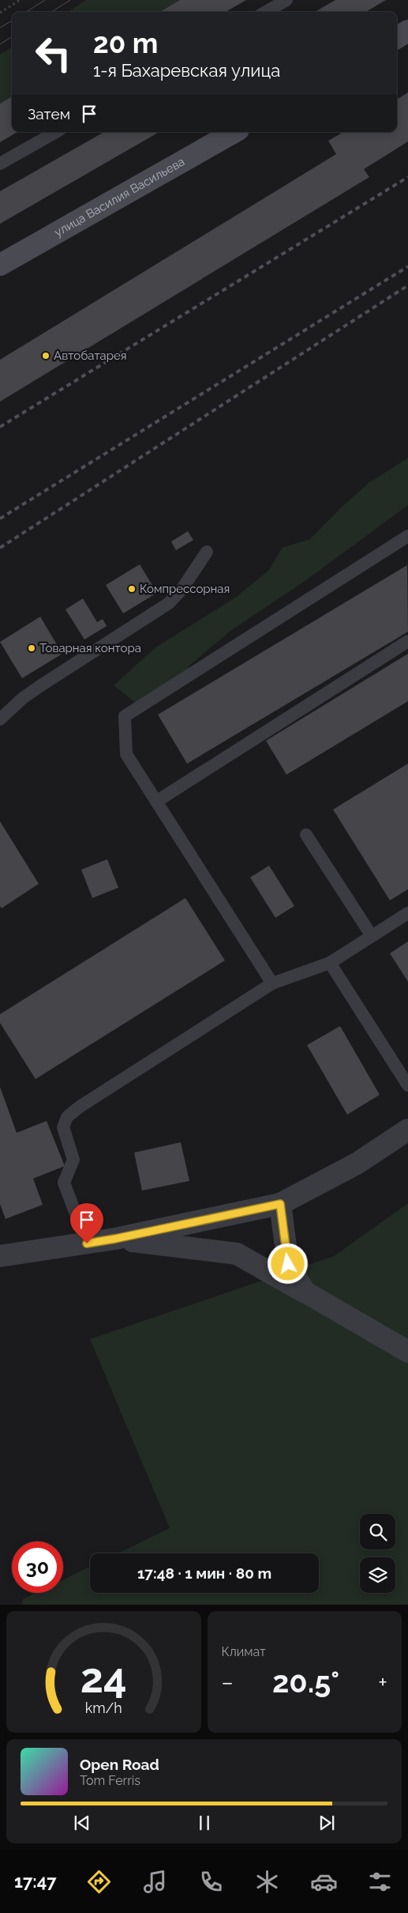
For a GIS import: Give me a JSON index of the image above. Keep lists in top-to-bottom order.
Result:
{
  "streets": {
    "main road": ["улица Василия Васильева"]
  },
  "places": ["Автобатарея", "Компрессорная", "Товарная контора"],
  "page": {
    "turn": ["20 m", "1-я Бахаревская улица"],
    "then": "Затем",
    "limit": "30",
    "trip": "17:48 · 1 мин · 80 m",
    "tile": "Климат",
    "heat": ["−", "20.5°", "+"],
    "song": ["Open Road", "Tom Ferris"],
    "tabs": "17:47",
    "gauge": ["24", "km/h"]
  }
}
